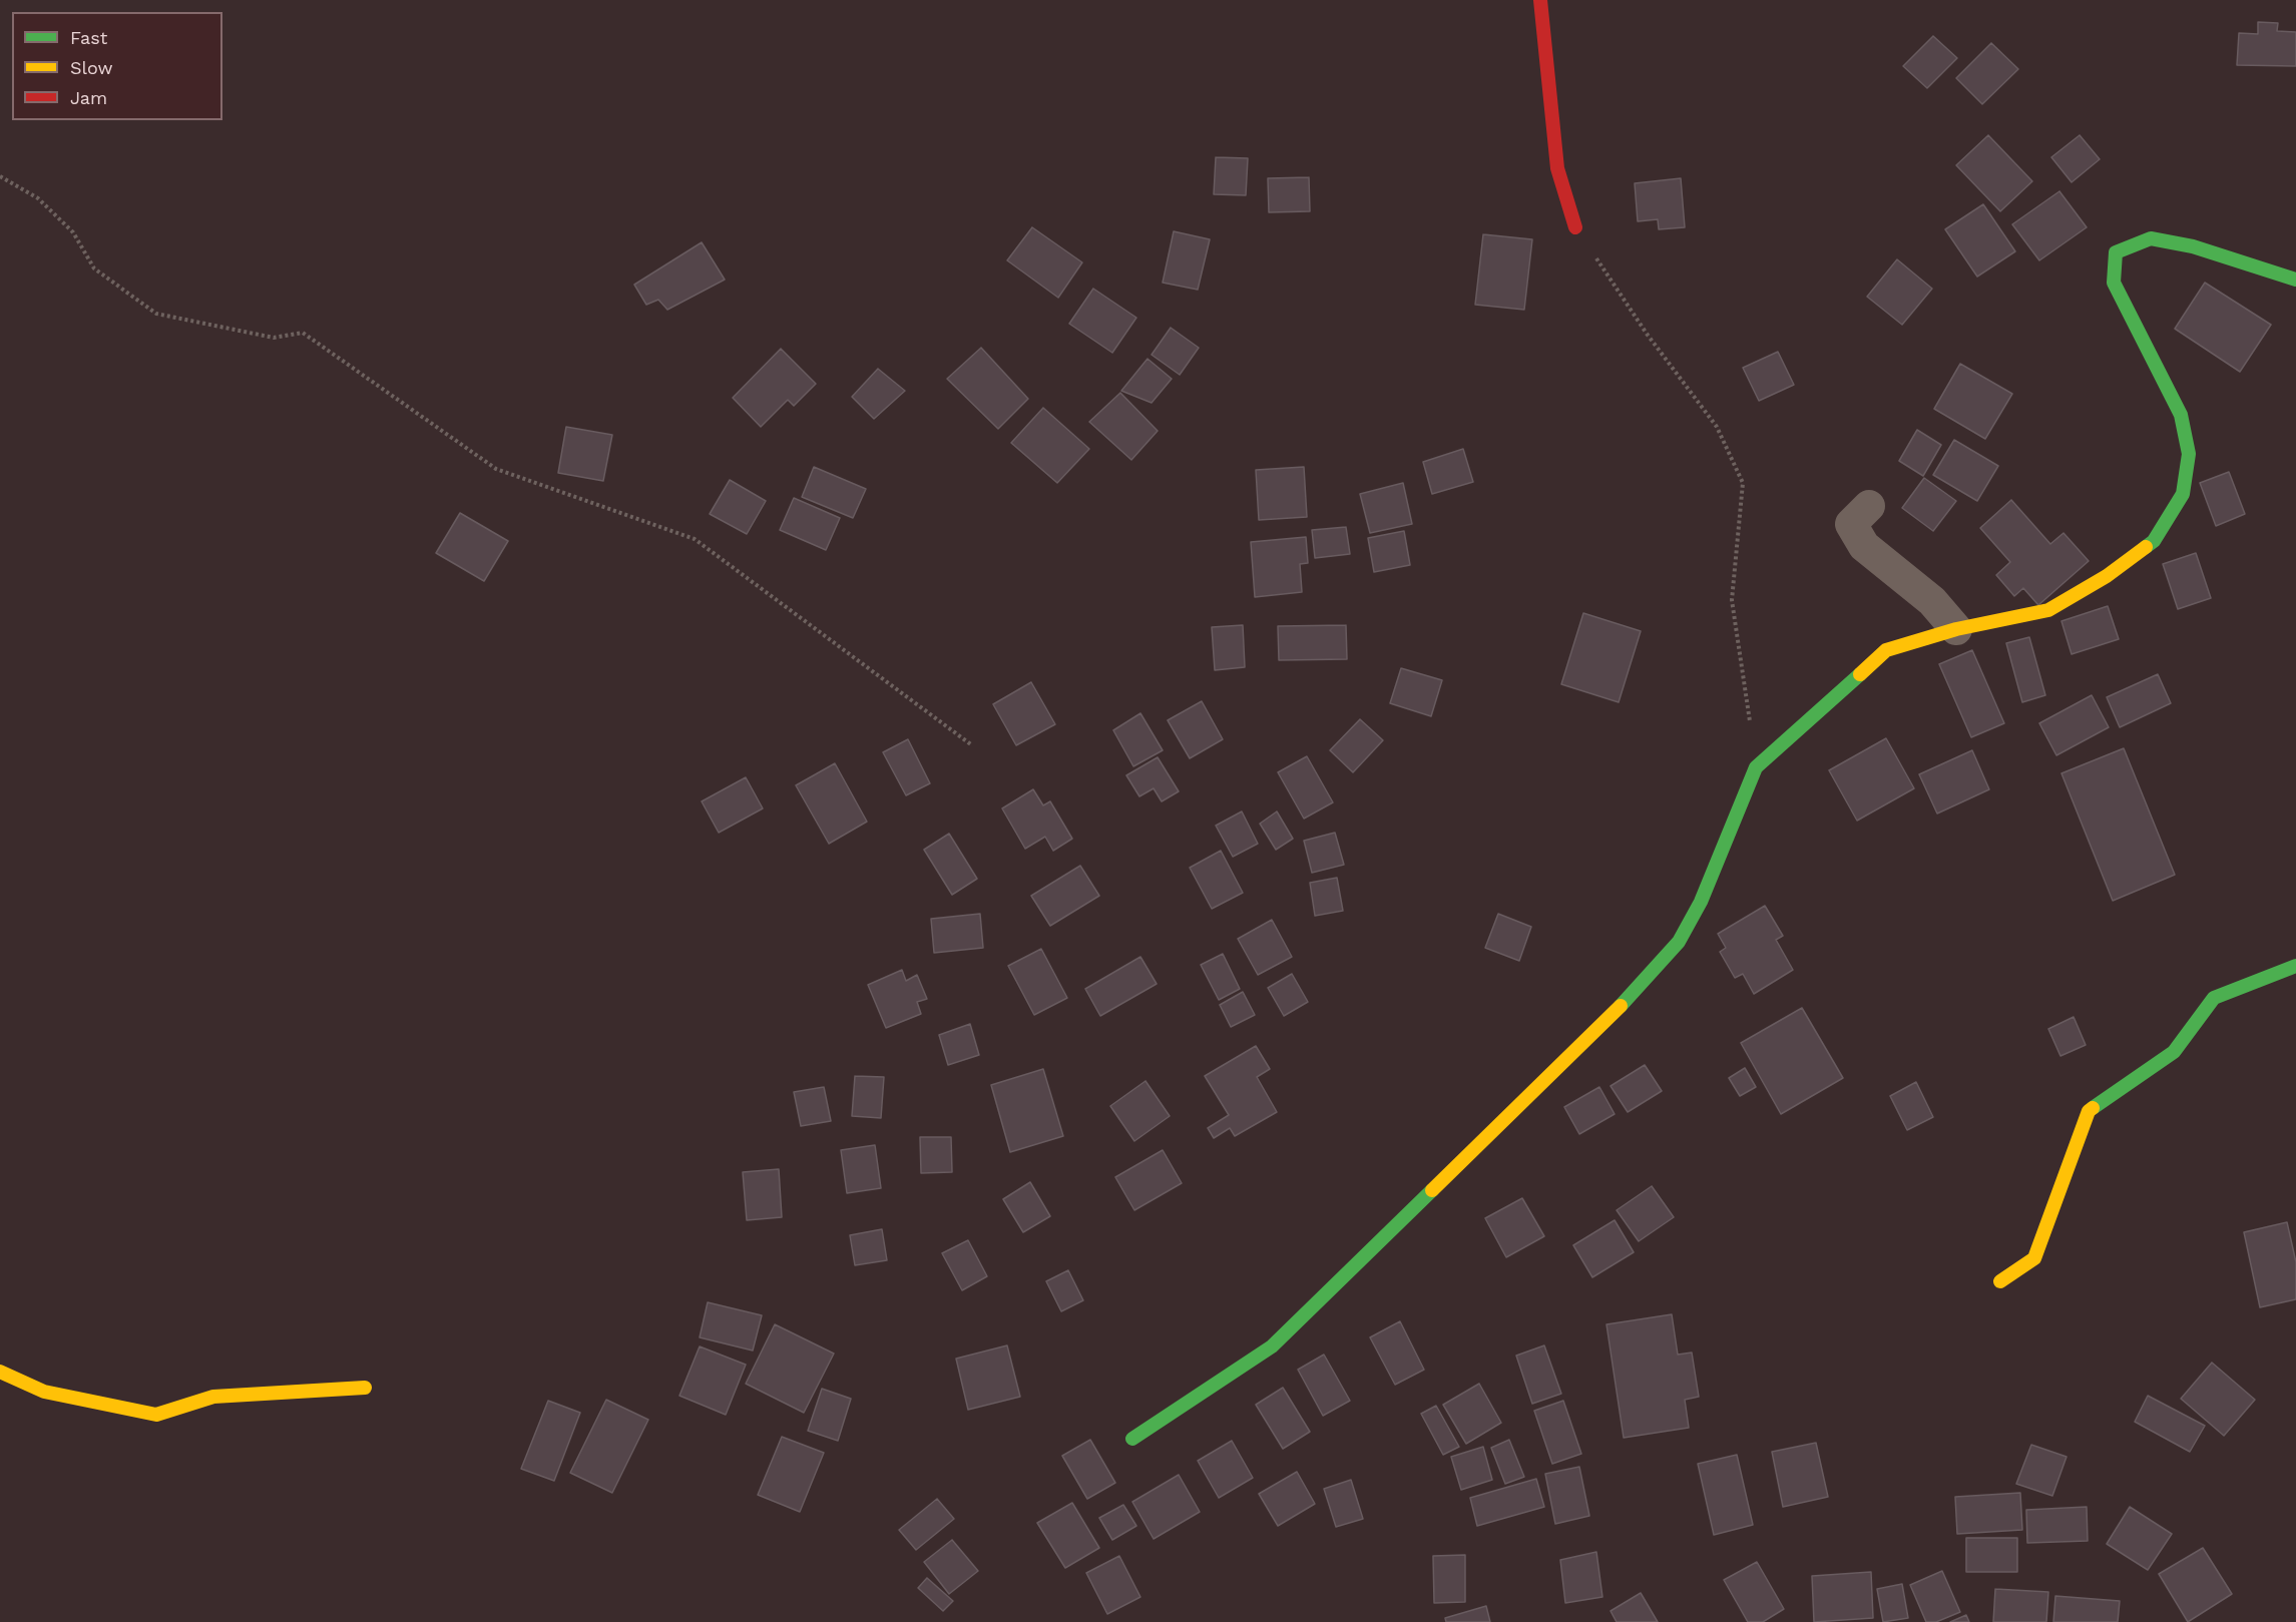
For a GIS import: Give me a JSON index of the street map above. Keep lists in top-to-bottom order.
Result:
{
  "legend": ["Fast", "Slow", "Jam"]
}
